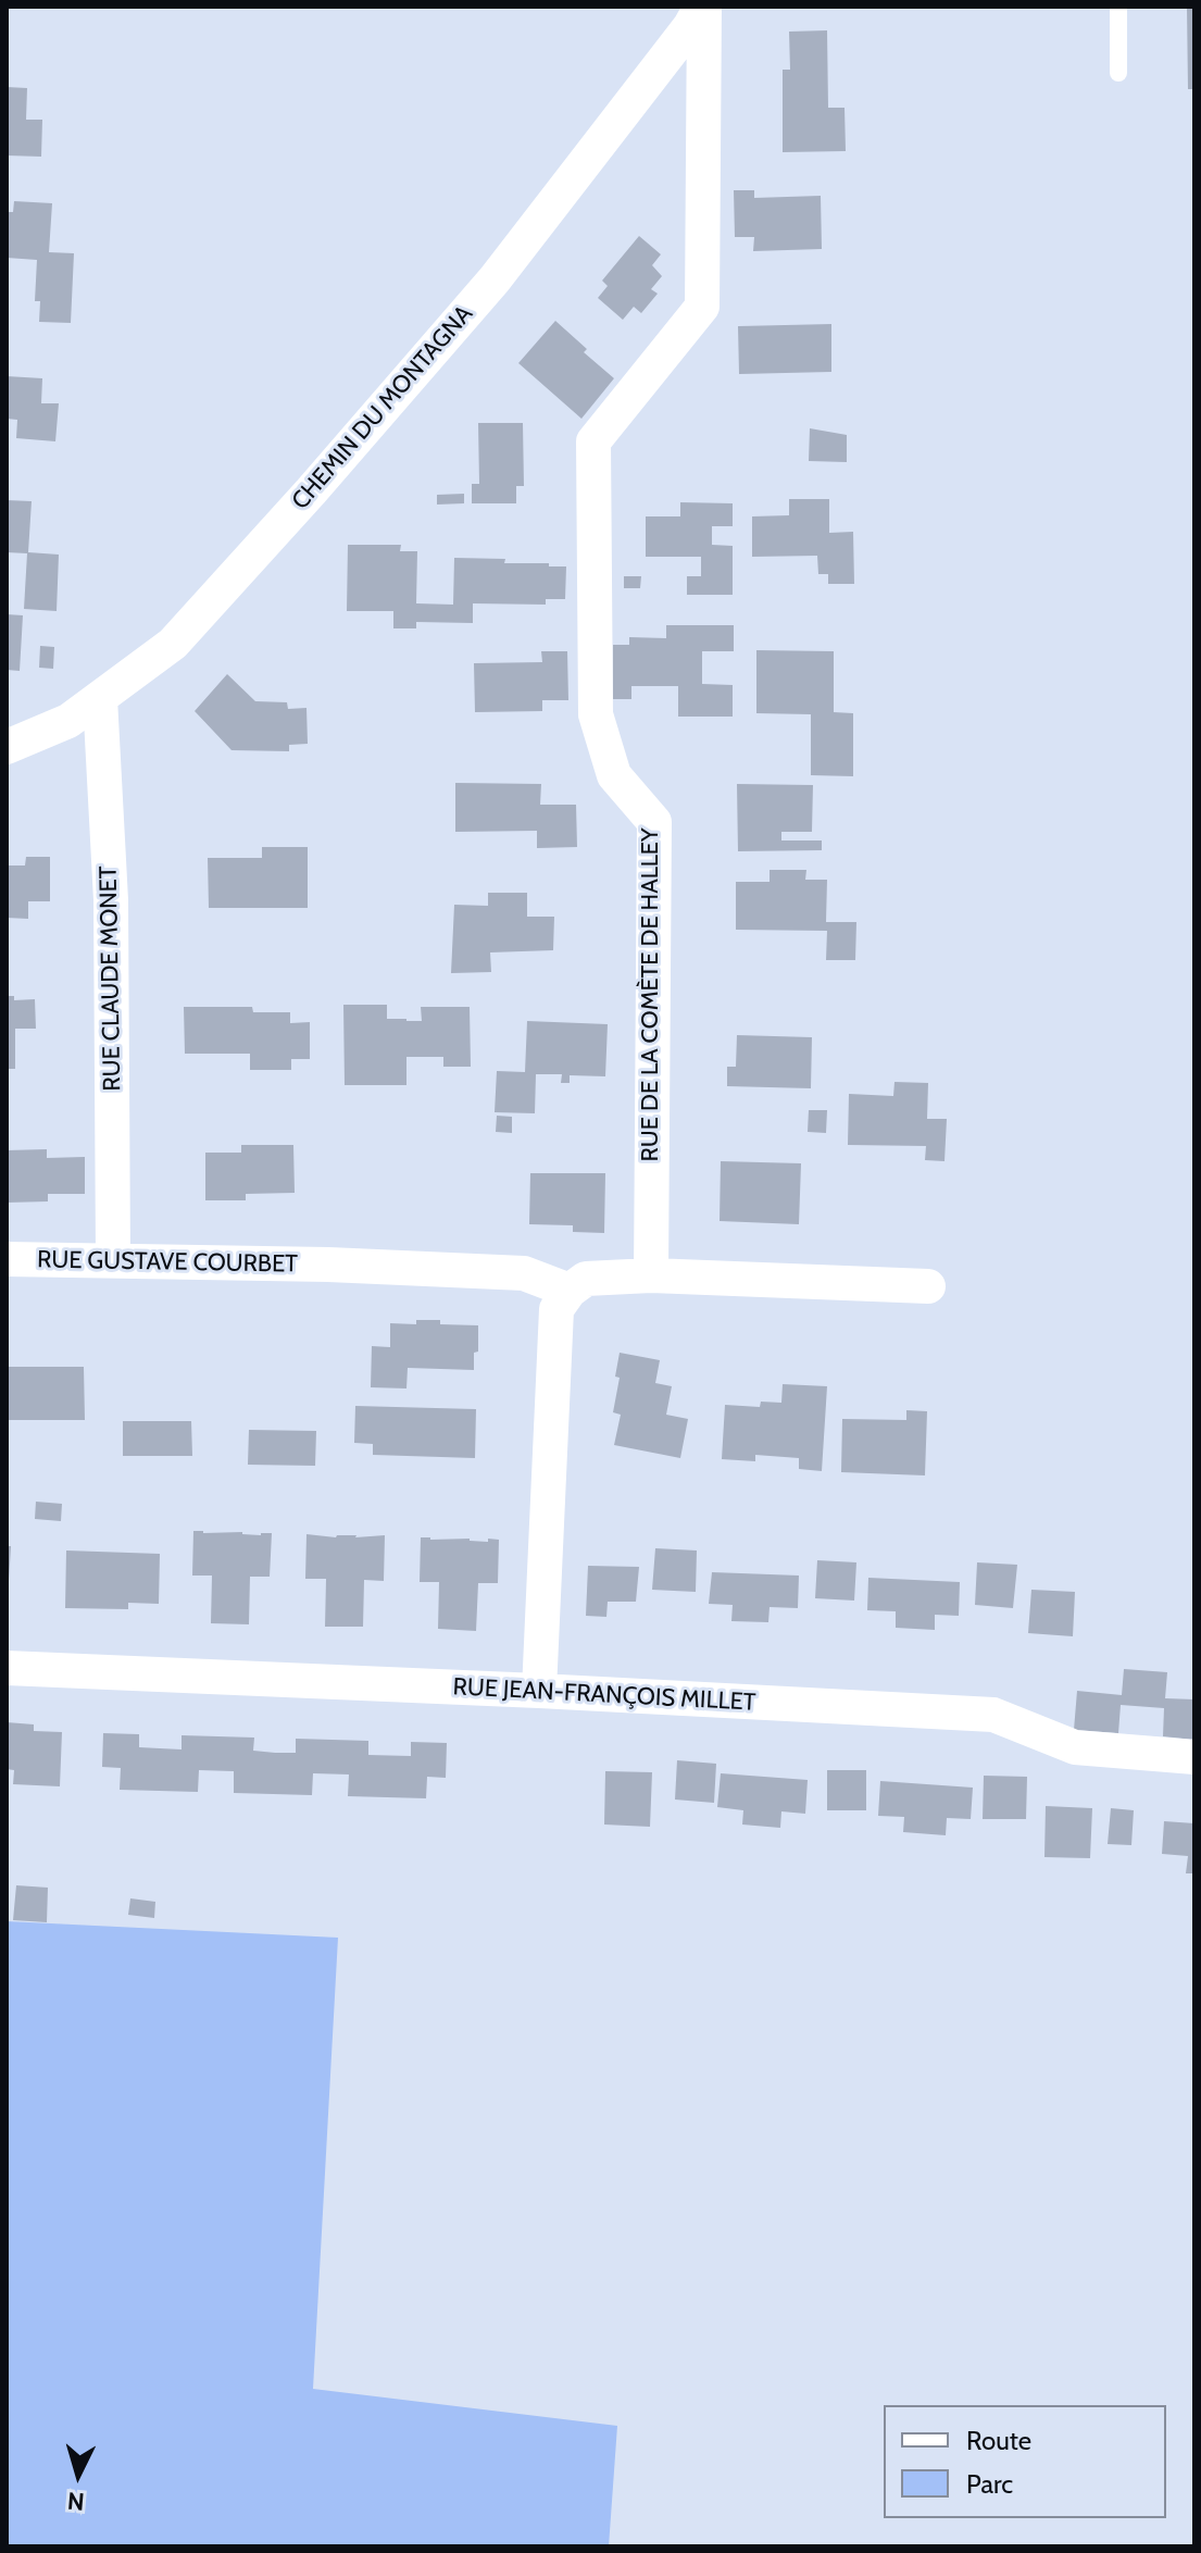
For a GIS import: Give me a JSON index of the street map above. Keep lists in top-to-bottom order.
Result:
{
  "streets": {
    "street": [
      "CHEMIN DU MONTAGNA",
      "RUE CLAUDE MONET",
      "RUE DE LA COMÈTE DE HALLEY",
      "RUE GUSTAVE COURBET",
      "RUE JEAN-FRANÇOIS MILLET"
    ]
  },
  "crossings": [
    ["CHEMIN DU MONTAGNA", "RUE CLAUDE MONET"],
    ["CHEMIN DU MONTAGNA", "RUE DE LA COMÈTE DE HALLEY"],
    ["RUE CLAUDE MONET", "RUE GUSTAVE COURBET"]
  ],
  "legend": ["Route", "Parc"],
  "north": "bottom"
}
